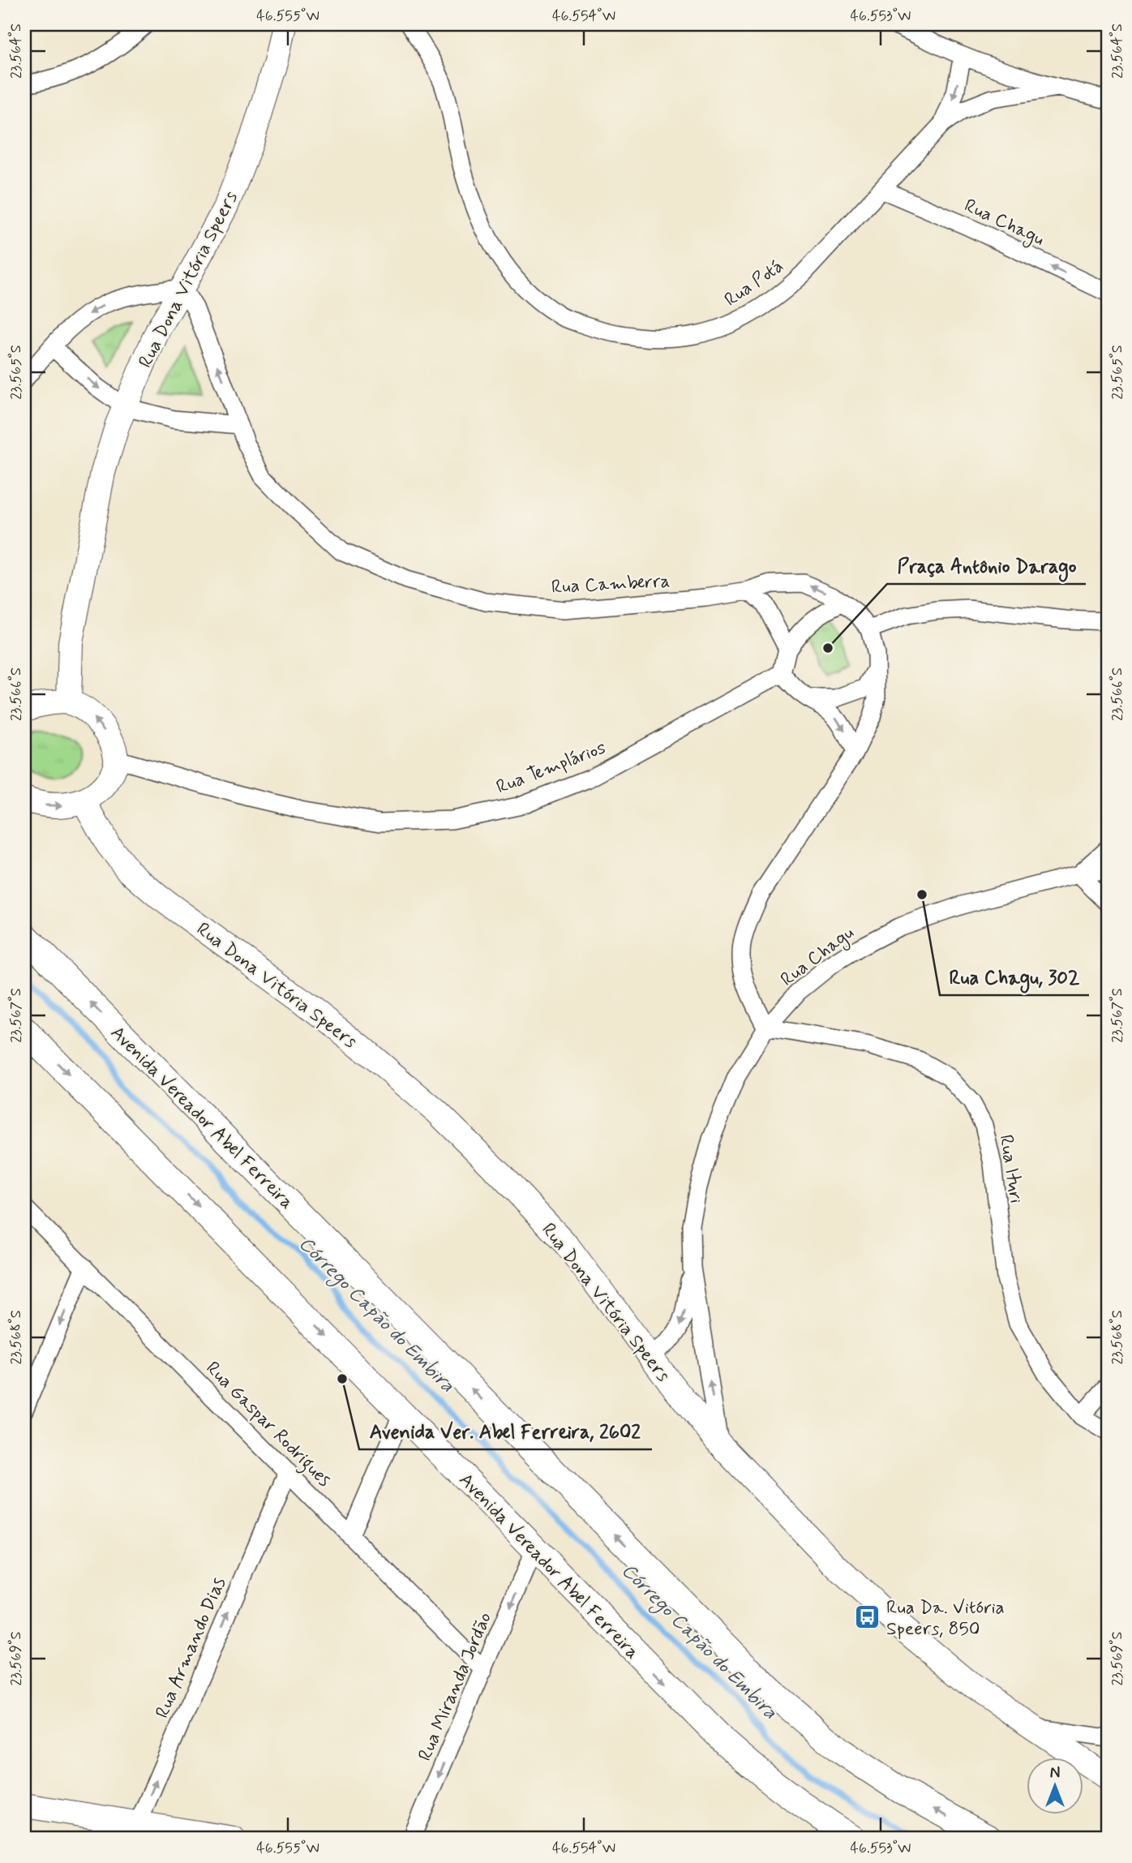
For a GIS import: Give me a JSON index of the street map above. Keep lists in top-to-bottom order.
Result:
{
  "streets": {
    "main road": ["Avenida Vereador Abel Ferreira"],
    "street": [
      "Rua Chagu",
      "Rua Dona Vitória Speers",
      "Rua Potá",
      "Rua Camberra",
      "Rua Templários",
      "Rua Ituri",
      "Rua Gaspar Rodrigues",
      "Rua Armando Dias",
      "Rua Miranda Jordão"
    ]
  },
  "crossings": [
    ["Rua Chagu", "Rua Dona Vitória Speers"],
    ["Rua Chagu", "Rua Potá"],
    ["Rua Chagu", "Rua Ituri"],
    ["Rua Dona Vitória Speers", "Rua Camberra"],
    ["Rua Camberra", "Rua Templários"],
    ["Avenida Vereador Abel Ferreira", "Rua Miranda Jordão"],
    ["Rua Gaspar Rodrigues", "Rua Armando Dias"],
    ["Rua Gaspar Rodrigues", "Rua Miranda Jordão"]
  ],
  "one_way": ["Rua Armando Dias", "Rua Miranda Jordão"],
  "water": ["Córrego Capão do Embira"],
  "places": {
    "other": ["Praça Antônio Darago", "Rua Chagu, 302", "Avenida Ver. Abel Ferreira, 2602"],
    "bus stop": ["Rua Da. Vitória Speers, 850"]
  },
  "north": "top",
  "coordinates": [
    "46.555°W",
    "46.554°W",
    "46.553°W",
    "23.564°S",
    "23.565°S",
    "23.566°S",
    "23.567°S",
    "23.568°S",
    "23.569°S"
  ]
}
